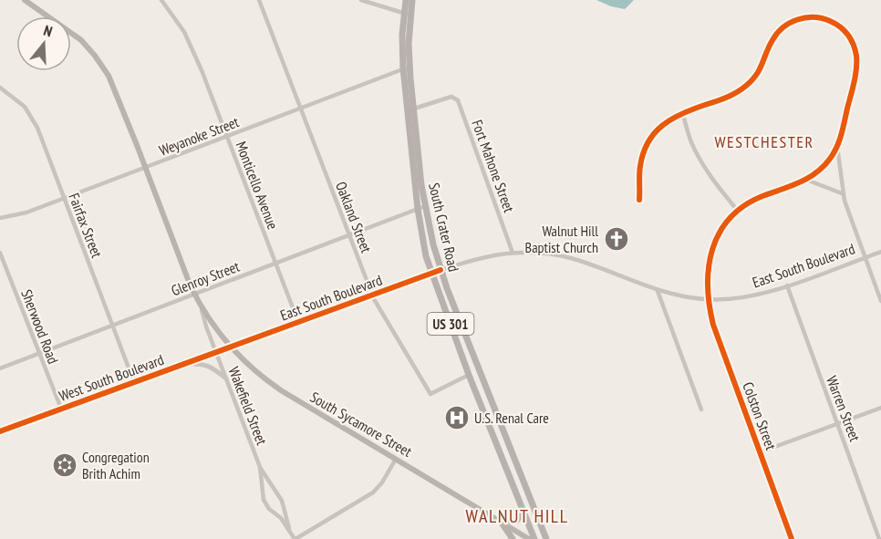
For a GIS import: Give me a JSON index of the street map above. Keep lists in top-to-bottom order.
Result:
{
  "streets": {
    "main road": ["South Crater Road", "US 301", "South Sycamore Street"],
    "street": [
      "Weyanoke Street",
      "Fort Mahone Street",
      "Monticello Avenue",
      "Oakland Street",
      "Fairfax Street",
      "East South Boulevard",
      "Glenroy Street",
      "Sherwood Road",
      "West South Boulevard",
      "Wakefield Street",
      "Warren Street",
      "Colston Street"
    ]
  },
  "crossings": [
    ["Weyanoke Street", "Monticello Avenue"],
    ["Weyanoke Street", "Oakland Street"],
    ["Weyanoke Street", "Fairfax Street"],
    ["Weyanoke Street", "South Crater Road"],
    ["Weyanoke Street", "South Sycamore Street"],
    ["Fort Mahone Street", "South Crater Road"],
    ["Fort Mahone Street", "East South Boulevard"],
    ["Monticello Avenue", "East South Boulevard"],
    ["Monticello Avenue", "Glenroy Street"],
    ["Oakland Street", "South Crater Road"],
    ["Oakland Street", "East South Boulevard"],
    ["Oakland Street", "Glenroy Street"],
    ["Fairfax Street", "Glenroy Street"],
    ["Fairfax Street", "West South Boulevard"],
    ["South Crater Road", "East South Boulevard"],
    ["South Crater Road", "Glenroy Street"],
    ["East South Boulevard", "West South Boulevard"],
    ["East South Boulevard", "Warren Street"],
    ["East South Boulevard", "Colston Street"],
    ["East South Boulevard", "South Sycamore Street"],
    ["Glenroy Street", "Sherwood Road"],
    ["Glenroy Street", "South Sycamore Street"],
    ["Sherwood Road", "West South Boulevard"],
    ["West South Boulevard", "Wakefield Street"],
    ["West South Boulevard", "South Sycamore Street"],
    ["Wakefield Street", "South Sycamore Street"]
  ],
  "districts": ["WESTCHESTER", "WALNUT HILL"],
  "places": {
    "church": ["Walnut Hill Baptist Church"],
    "hospital": ["U.S. Renal Care"],
    "synagogue": ["Congregation Brith Achim"]
  },
  "north": "top"
}
